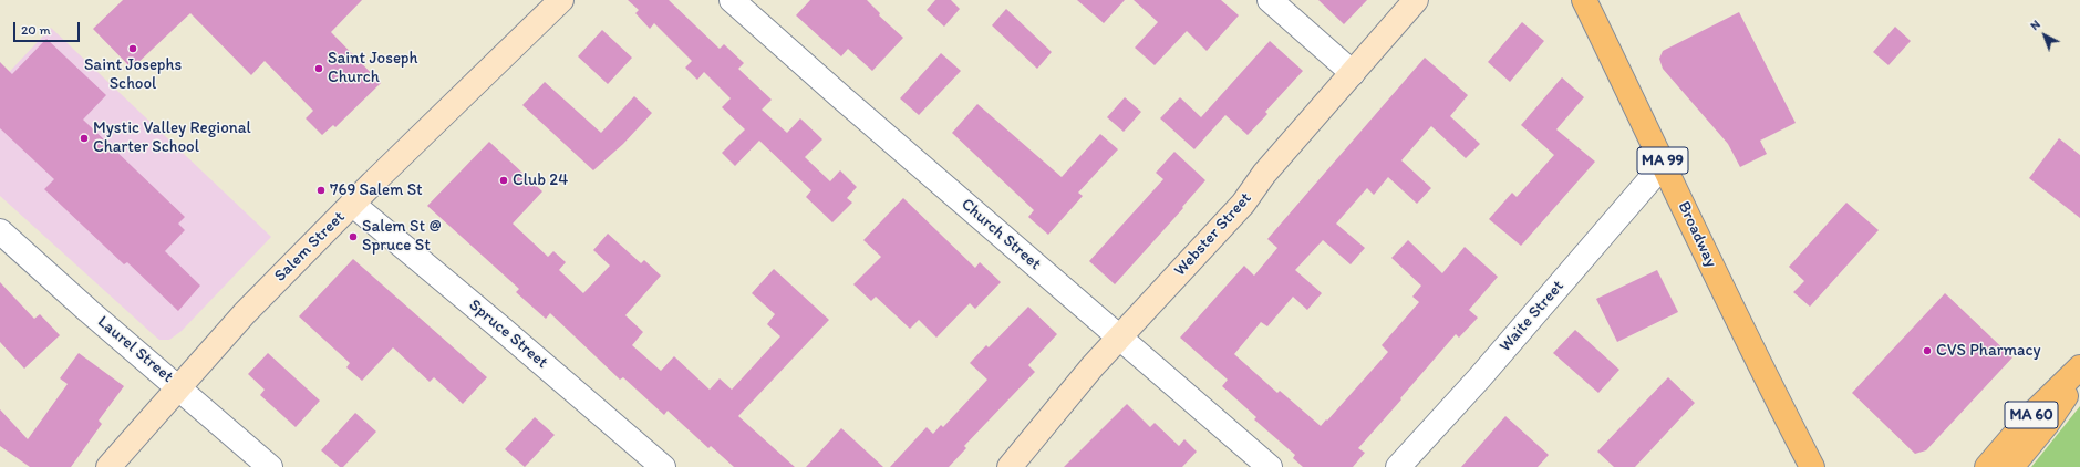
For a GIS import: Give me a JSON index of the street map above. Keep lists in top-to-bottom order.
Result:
{
  "streets": {
    "main road": [
      "MA 99",
      "Webster Street",
      "Broadway",
      "Salem Street",
      "MA 60"
    ],
    "street": [
      "Church Street",
      "Waite Street",
      "Spruce Street",
      "Laurel Street"
    ]
  },
  "crossings": [
    ["Church Street", "Webster Street"],
    ["Broadway", "Waite Street"],
    ["Salem Street", "Spruce Street"],
    ["Salem Street", "Laurel Street"]
  ],
  "places": [
    "Saint Josephs School",
    "Saint Joseph Church",
    "Mystic Valley Regional Charter School",
    "Club 24",
    "769 Salem St",
    "Salem St @ Spruce St",
    "CVS Pharmacy"
  ],
  "scale_bar": "20 m",
  "north": "top left"
}
